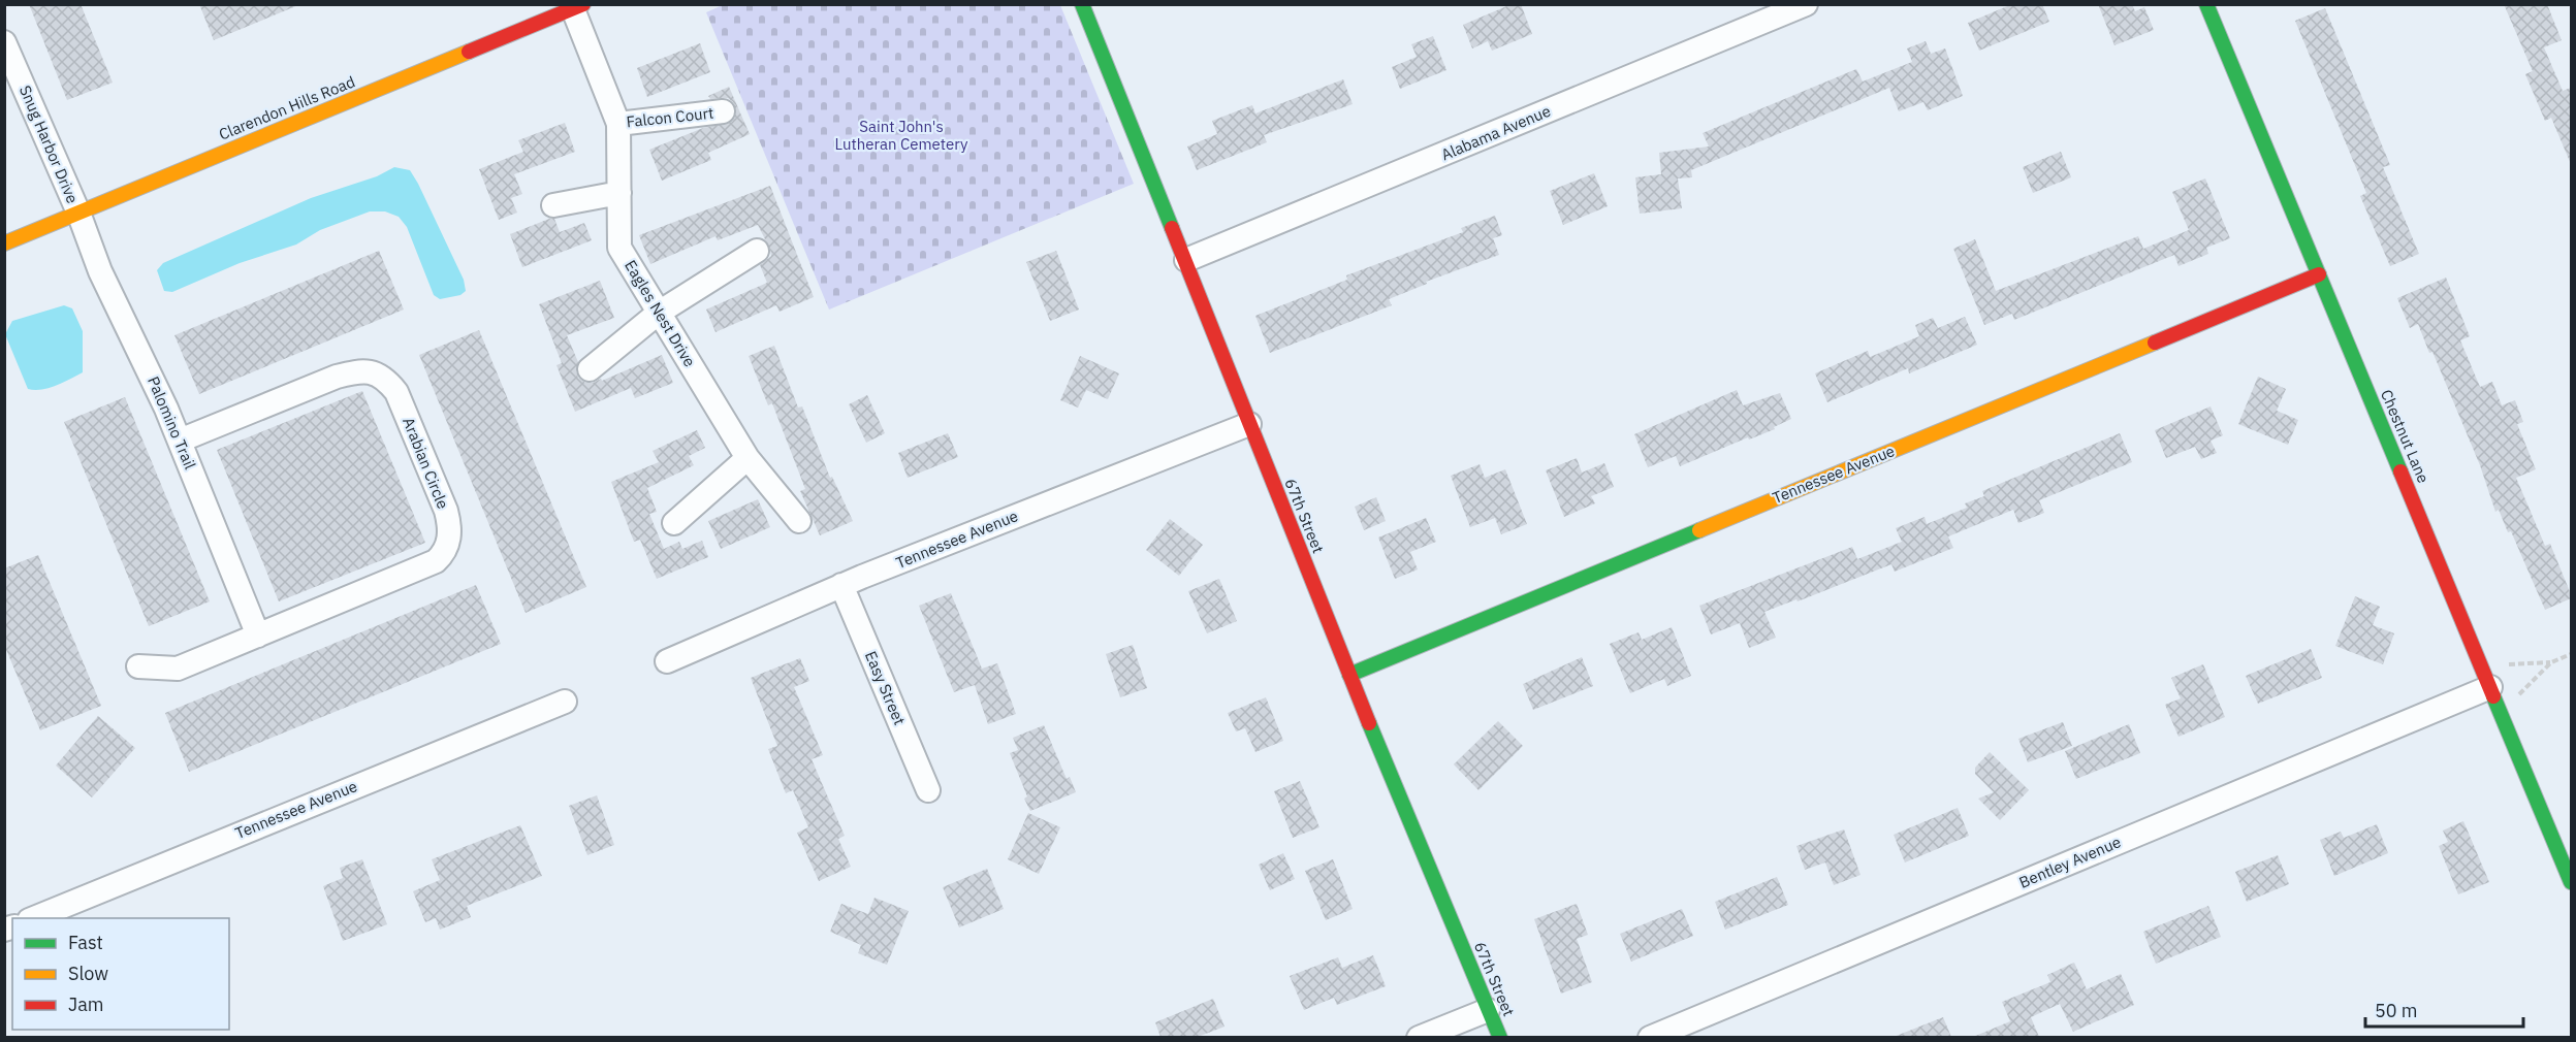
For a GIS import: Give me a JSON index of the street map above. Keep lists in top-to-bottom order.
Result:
{
  "streets": {
    "street": [
      "Clarendon Hills Road",
      "Falcon Court",
      "Alabama Avenue",
      "Snug Harbor Drive",
      "Eagles Nest Drive",
      "Palomino Trail",
      "Chestnut Lane",
      "Arabian Circle",
      "Tennessee Avenue",
      "67th Street",
      "Easy Street",
      "Bentley Avenue"
    ]
  },
  "crossings": [
    ["Clarendon Hills Road", "Snug Harbor Drive"],
    ["Clarendon Hills Road", "Eagles Nest Drive"],
    ["Clarendon Hills Road", "Palomino Trail"],
    ["Falcon Court", "Eagles Nest Drive"],
    ["Alabama Avenue", "67th Street"],
    ["Snug Harbor Drive", "Palomino Trail"],
    ["Palomino Trail", "Arabian Circle"],
    ["Chestnut Lane", "Tennessee Avenue"],
    ["Chestnut Lane", "Bentley Avenue"],
    ["Tennessee Avenue", "67th Street"],
    ["Tennessee Avenue", "Easy Street"]
  ],
  "parks": ["Saint John's Lutheran Cemetery"],
  "legend": ["Fast", "Slow", "Jam"],
  "scale_bar": "50 m"
}
